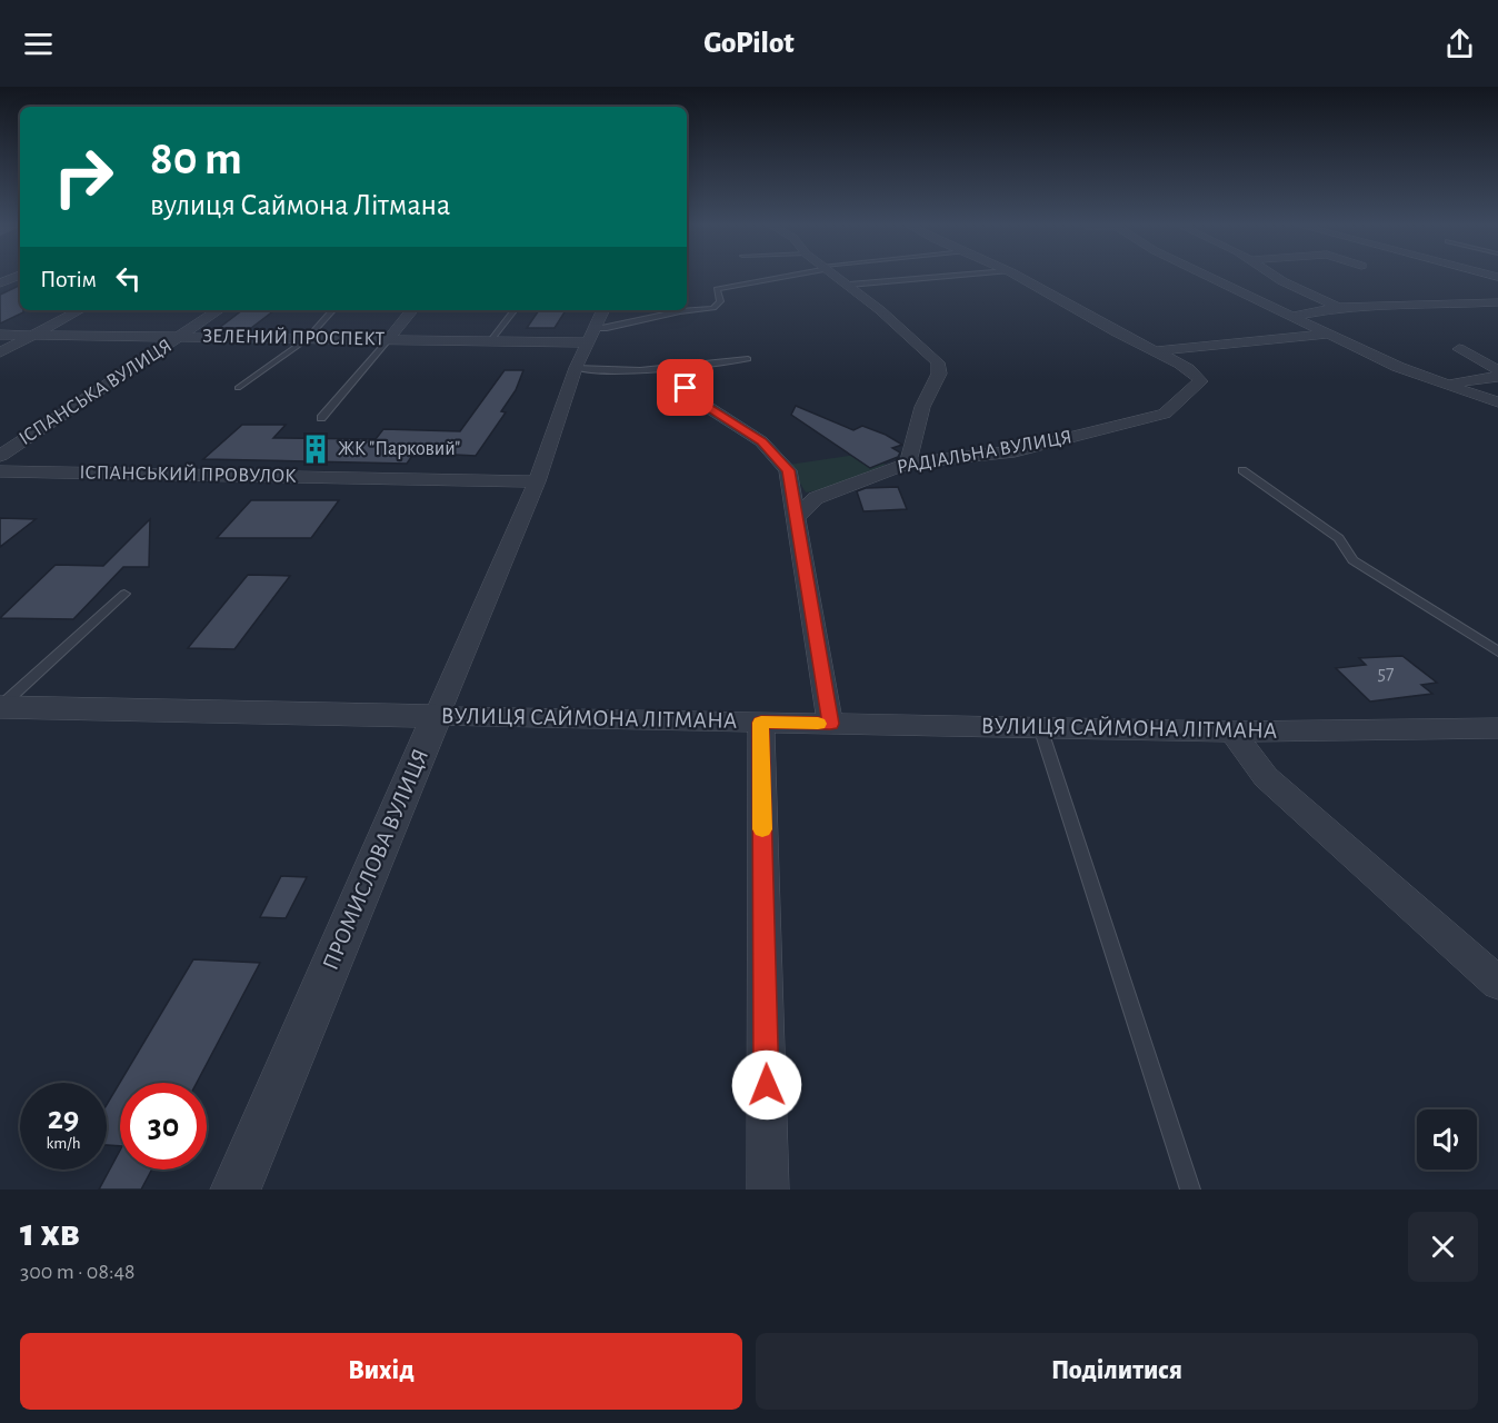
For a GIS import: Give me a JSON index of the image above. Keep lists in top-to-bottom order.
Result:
{
  "streets": {
    "street": [
      "ЗЕЛЕНИЙ ПРОСПЕКТ",
      "ІСПАНСЬКА ВУЛИЦЯ",
      "РАДІАЛЬНА ВУЛИЦЯ",
      "ІСПАНСЬКИЙ ПРОВУЛОК",
      "ВУЛИЦЯ САЙМОНА ЛІТМАНА",
      "ПРОМИСЛОВА ВУЛИЦЯ"
    ]
  },
  "crossings": [
    ["ЗЕЛЕНИЙ ПРОСПЕКТ", "ІСПАНСЬКА ВУЛИЦЯ"],
    ["ЗЕЛЕНИЙ ПРОСПЕКТ", "ПРОМИСЛОВА ВУЛИЦЯ"],
    ["ІСПАНСЬКИЙ ПРОВУЛОК", "ПРОМИСЛОВА ВУЛИЦЯ"],
    ["ВУЛИЦЯ САЙМОНА ЛІТМАНА", "ПРОМИСЛОВА ВУЛИЦЯ"]
  ],
  "places": {
    "building": ["ЖК \"Парковий\""]
  },
  "house_numbers": ["57"],
  "page": {
    "header": "GoPilot",
    "turn": ["80 m", "вулиця Саймона Літмана"],
    "then": "Потім",
    "speed": "29 km/h",
    "limit": "30",
    "heading": ["1 хв", "300 m · 08:48"],
    "buttons": ["Вихід", "Поділитися"]
  }
}
